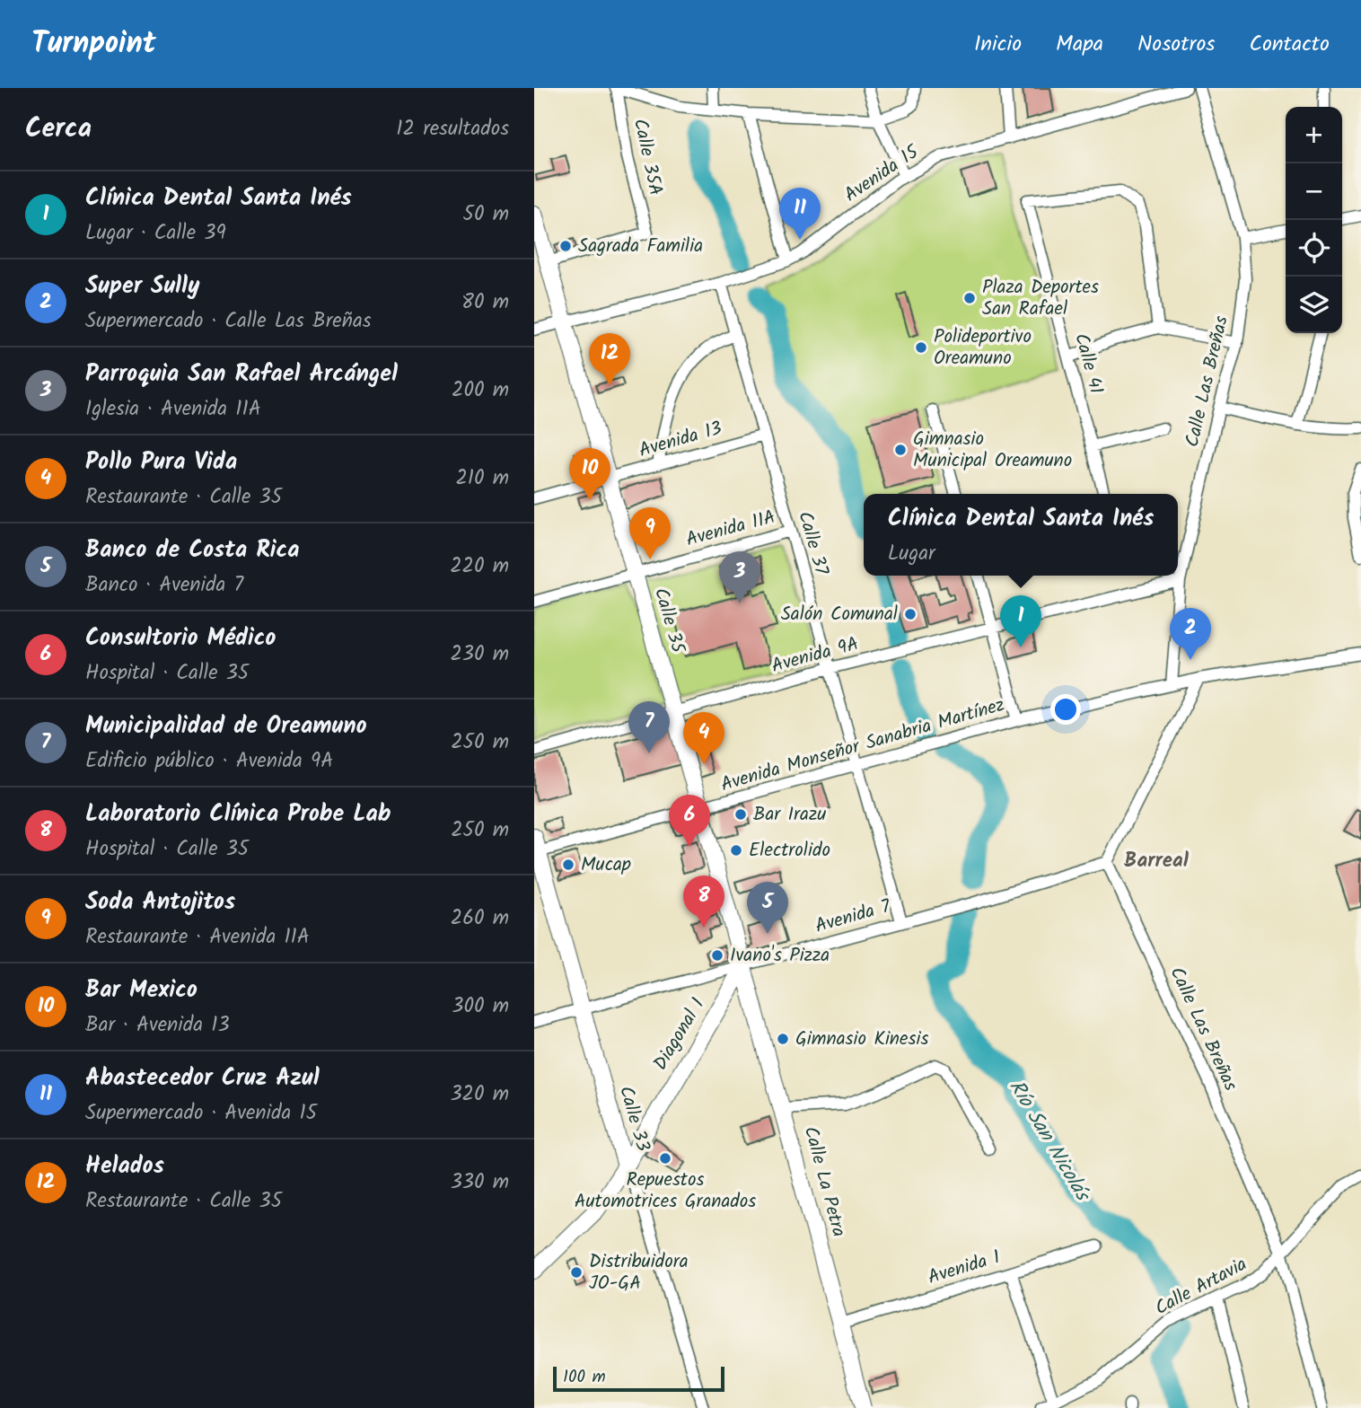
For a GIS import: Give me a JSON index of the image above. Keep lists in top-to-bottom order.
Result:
{
  "streets": {
    "main road": [
      "Calle 35",
      "Diagonal 1",
      "Calle 33",
      "Calle La Petra"
    ],
    "street": [
      "Calle 35A",
      "Avenida 15",
      "Calle 41",
      "Calle Las Breñas",
      "Avenida 13",
      "Avenida 11A",
      "Calle 37",
      "Avenida 9A",
      "Avenida Monseñor Sanabria Martínez",
      "Avenida 7",
      "Avenida 1",
      "Calle Artavia"
    ]
  },
  "crossings": [
    ["Calle 35A", "Calle 35"],
    ["Avenida 15", "Calle 37"],
    ["Avenida 15", "Calle 35"],
    ["Calle Las Breñas", "Avenida 9A"],
    ["Calle Las Breñas", "Avenida Monseñor Sanabria Martínez"],
    ["Calle Las Breñas", "Avenida 7"],
    ["Calle Las Breñas", "Calle Artavia"],
    ["Avenida 13", "Calle 37"],
    ["Avenida 13", "Calle 35"],
    ["Avenida 11A", "Calle 37"],
    ["Avenida 11A", "Calle 35"],
    ["Calle 37", "Avenida 9A"],
    ["Calle 37", "Avenida Monseñor Sanabria Martínez"],
    ["Calle 37", "Avenida 7"],
    ["Calle 35", "Avenida 9A"],
    ["Calle 35", "Avenida Monseñor Sanabria Martínez"],
    ["Calle 35", "Avenida 7"],
    ["Calle 35", "Diagonal 1"],
    ["Calle 35", "Calle La Petra"],
    ["Avenida Monseñor Sanabria Martínez", "Calle 33"],
    ["Avenida 7", "Diagonal 1"],
    ["Avenida 7", "Calle 33"],
    ["Avenida 7", "Calle La Petra"],
    ["Diagonal 1", "Calle 33"],
    ["Diagonal 1", "Calle La Petra"],
    ["Calle La Petra", "Avenida 1"]
  ],
  "districts": ["Barreal"],
  "water": ["Río San Nicolás"],
  "places": [
    "Sagrada Familia",
    "Plaza Deportes San Rafael",
    "Polideportivo Oreamuno",
    "Gimnasio Municipal Oreamuno",
    "Salón Comunal",
    "Bar Irazu",
    "Electrolido",
    "Mucap",
    "Ivano's Pizza",
    "Gimnasio Kinesis",
    "Repuestos Automotrices Granados",
    "Distribuidora JO-GA"
  ],
  "scale_bar": "100 m",
  "page": {
    "header": "Turnpoint",
    "nav": [
      "Inicio",
      "Mapa",
      "Nosotros",
      "Contacto"
    ],
    "heading": ["Cerca", "12 resultados"],
    "map_buttons": ["+", "−"],
    "list": [
      {
        "mark": "1",
        "name": "Clínica Dental Santa Inés",
        "note": "Lugar · Calle 39",
        "value": "50 m"
      },
      {
        "mark": "2",
        "name": "Super Sully",
        "note": "Supermercado · Calle Las Breñas",
        "value": "80 m"
      },
      {
        "mark": "3",
        "name": "Parroquia San Rafael Arcángel",
        "note": "Iglesia · Avenida 11A",
        "value": "200 m"
      },
      {
        "mark": "4",
        "name": "Pollo Pura Vida",
        "note": "Restaurante · Calle 35",
        "value": "210 m"
      },
      {
        "mark": "5",
        "name": "Banco de Costa Rica",
        "note": "Banco · Avenida 7",
        "value": "220 m"
      },
      {
        "mark": "6",
        "name": "Consultorio Médico",
        "note": "Hospital · Calle 35",
        "value": "230 m"
      },
      {
        "mark": "7",
        "name": "Municipalidad de Oreamuno",
        "note": "Edificio público · Avenida 9A",
        "value": "250 m"
      },
      {
        "mark": "8",
        "name": "Laboratorio Clínica Probe Lab",
        "note": "Hospital · Calle 35",
        "value": "250 m"
      },
      {
        "mark": "9",
        "name": "Soda Antojitos",
        "note": "Restaurante · Avenida 11A",
        "value": "260 m"
      },
      {
        "mark": "10",
        "name": "Bar Mexico",
        "note": "Bar · Avenida 13",
        "value": "300 m"
      },
      {
        "mark": "11",
        "name": "Abastecedor Cruz Azul",
        "note": "Supermercado · Avenida 15",
        "value": "320 m"
      },
      {
        "mark": "12",
        "name": "Helados",
        "note": "Restaurante · Calle 35",
        "value": "330 m"
      }
    ],
    "pins": [
      "11",
      "12",
      "10",
      "9",
      "3",
      "1",
      "2",
      "7",
      "4",
      "6",
      "8",
      "5"
    ],
    "popup": ["Clínica Dental Santa Inés", "Lugar"],
    "scale": "100 m"
  }
}
